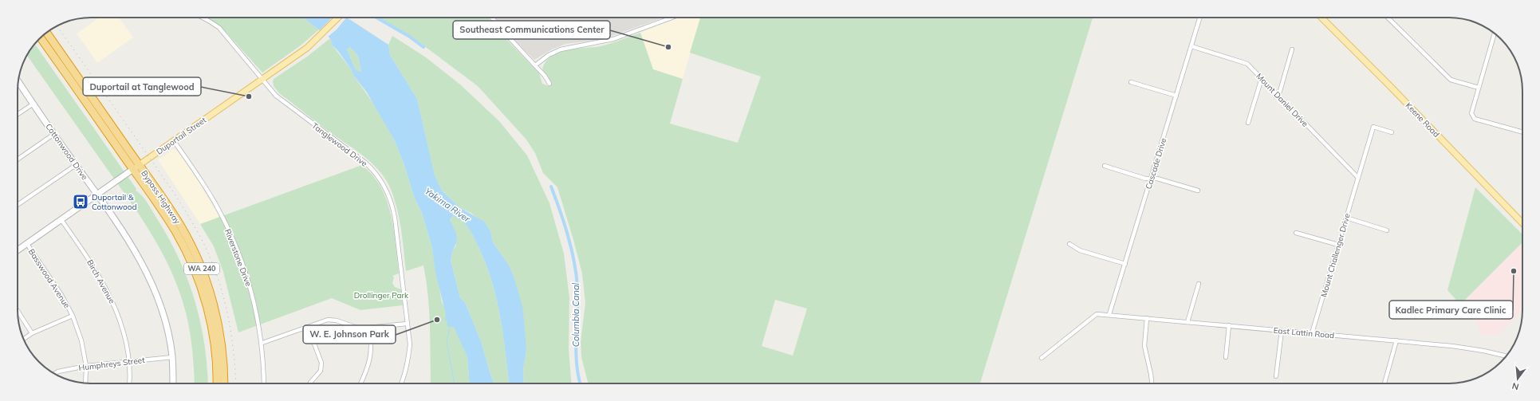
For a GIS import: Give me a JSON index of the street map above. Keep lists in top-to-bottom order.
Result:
{
  "streets": {
    "highway": ["Bypass Highway", "WA 240"],
    "main road": ["Keene Road", "Duportail Street"],
    "street": [
      "Mount Daniel Drive",
      "Tanglewood Drive",
      "Cottonwood Drive",
      "Cascade Drive",
      "Mount Challenger Drive",
      "Riverstone Drive",
      "Basswood Avenue",
      "Birch Avenue",
      "East Lattin Road",
      "Humphreys Street"
    ]
  },
  "crossings": [
    ["Mount Daniel Drive", "Cascade Drive"],
    ["Mount Daniel Drive", "Mount Challenger Drive"],
    ["Duportail Street", "Tanglewood Drive"],
    ["Duportail Street", "Cottonwood Drive"],
    ["Duportail Street", "Bypass Highway"],
    ["Duportail Street", "Riverstone Drive"],
    ["Duportail Street", "Basswood Avenue"],
    ["Duportail Street", "Birch Avenue"],
    ["Cottonwood Drive", "Humphreys Street"],
    ["Cascade Drive", "East Lattin Road"],
    ["Mount Challenger Drive", "East Lattin Road"],
    ["Basswood Avenue", "Humphreys Street"],
    ["Birch Avenue", "Humphreys Street"]
  ],
  "water": ["Yakima River", "Columbia Canal"],
  "parks": ["Drollinger Park"],
  "places": {
    "other": [
      "Southeast Communications Center",
      "Duportail at Tanglewood",
      "Kadlec Primary Care Clinic",
      "W. E. Johnson Park"
    ],
    "bus stop": ["Duportail & Cottonwood"]
  },
  "north": "bottom"
}
